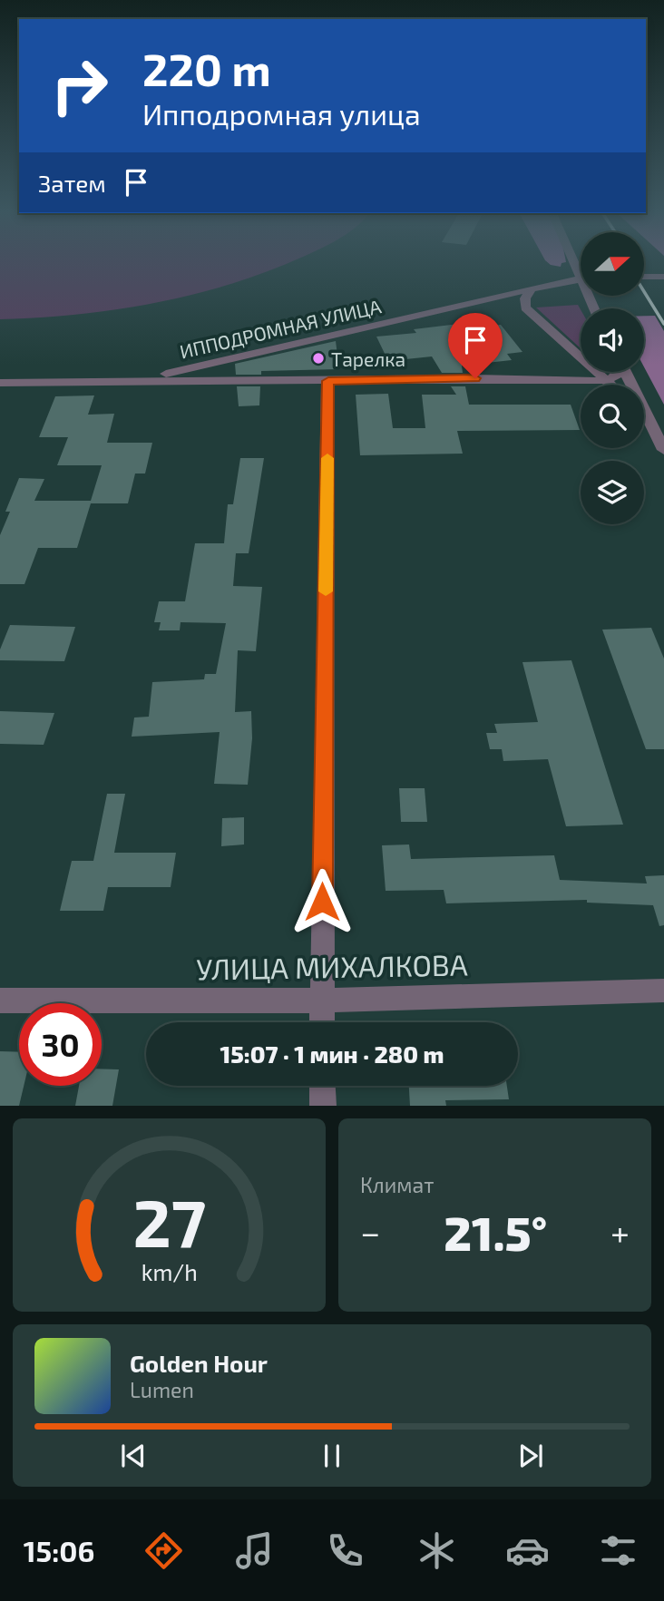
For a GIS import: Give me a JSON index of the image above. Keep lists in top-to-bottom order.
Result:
{
  "streets": {
    "street": ["ИППОДРОМНАЯ УЛИЦА", "УЛИЦА МИХАЛКОВА"]
  },
  "places": ["Тарелка"],
  "north": "right",
  "page": {
    "turn": ["220 m", "Ипподромная улица"],
    "then": "Затем",
    "limit": "30",
    "trip": "15:07 · 1 мин · 280 m",
    "tile": "Климат",
    "heat": ["−", "21.5°", "+"],
    "song": ["Golden Hour", "Lumen"],
    "tabs": "15:06",
    "gauge": ["27", "km/h"]
  }
}
